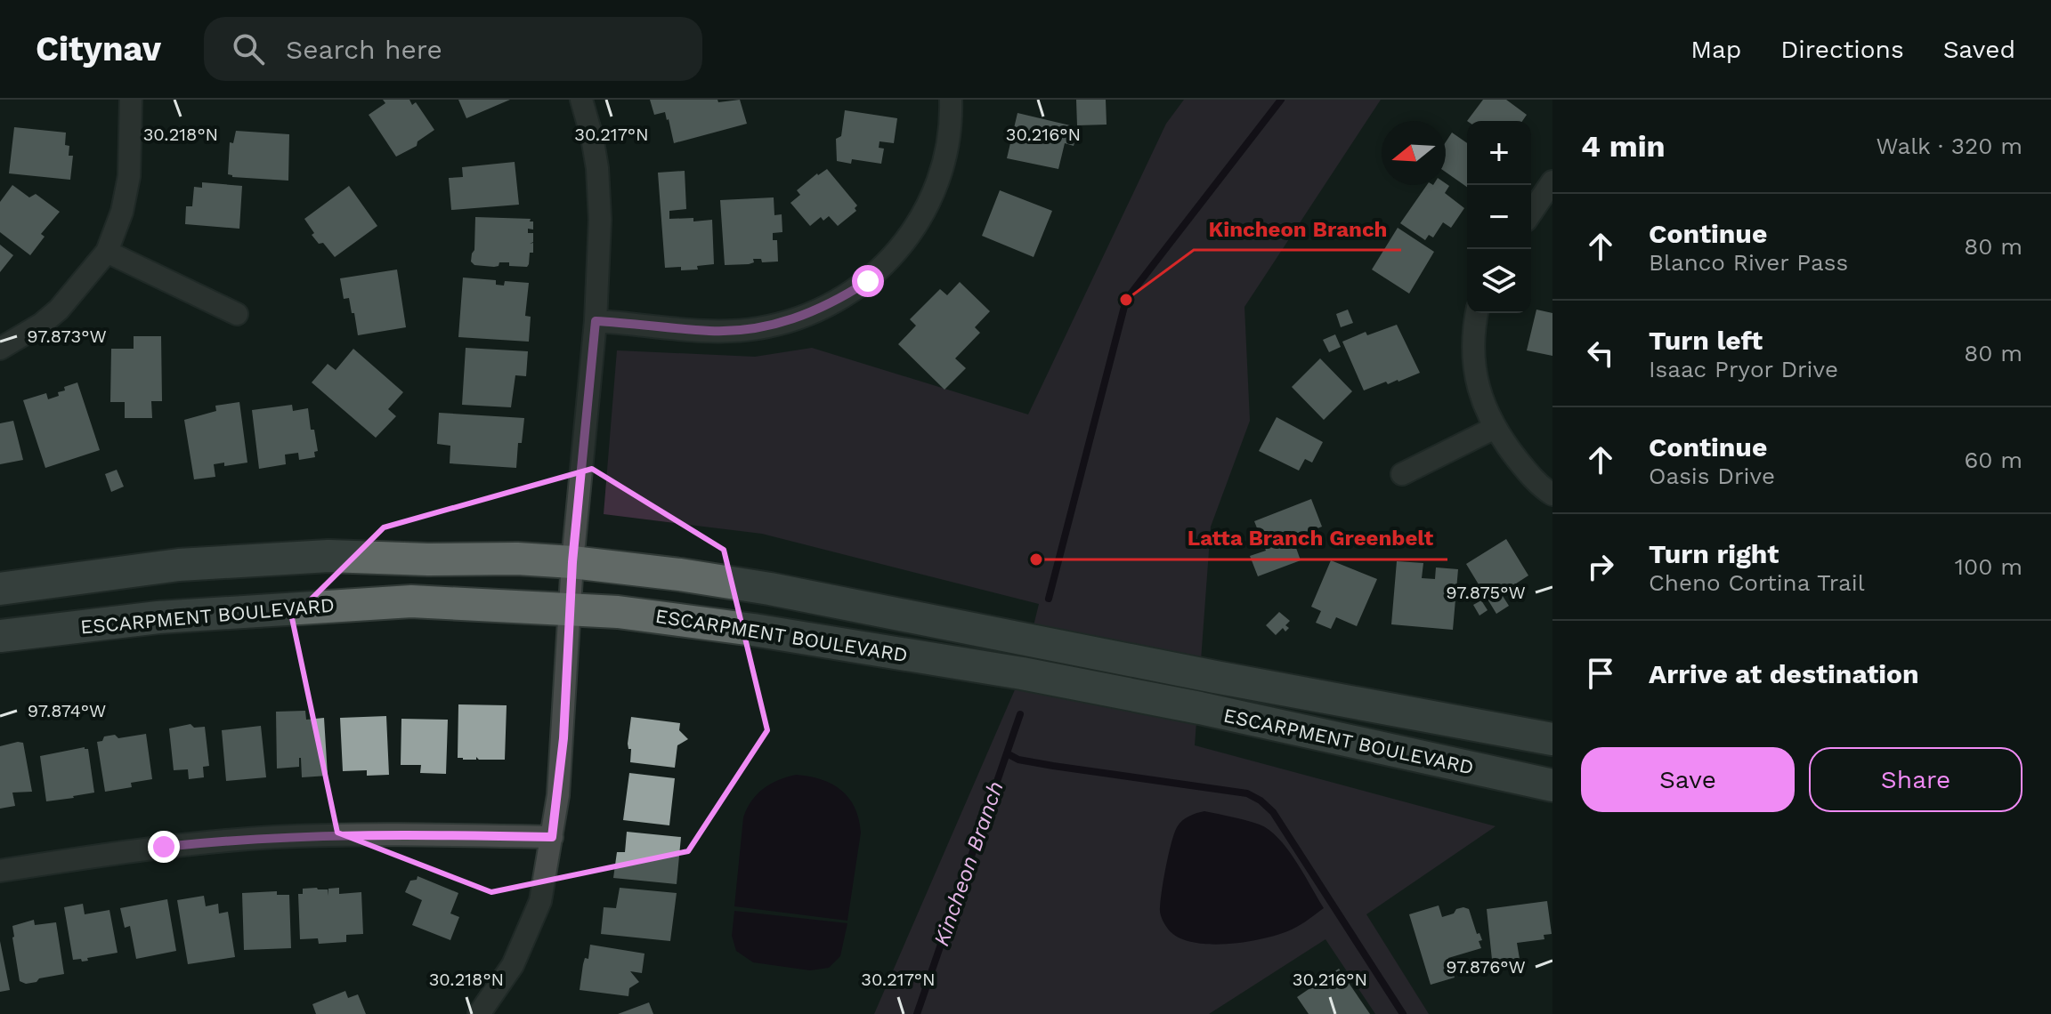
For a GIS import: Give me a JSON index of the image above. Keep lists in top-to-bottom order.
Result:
{
  "streets": {
    "main road": ["ESCARPMENT BOULEVARD"]
  },
  "water": ["Kincheon Branch"],
  "places": ["Kincheon Branch", "Latta Branch Greenbelt"],
  "north": "left",
  "page": {
    "header": "Citynav",
    "search": "Search here",
    "nav": ["Map", "Directions", "Saved"],
    "heading": ["4 min", "Walk · 320 m"],
    "map_buttons": ["+", "−"],
    "list": [
      ["Continue", "Blanco River Pass", "80 m"],
      ["Turn left", "Isaac Pryor Drive", "80 m"],
      ["Continue", "Oasis Drive", "60 m"],
      ["Turn right", "Cheno Cortina Trail", "100 m"],
      "Arrive at destination"
    ],
    "buttons": ["Save", "Share"]
  },
  "coordinates": [
    "30.218°N",
    "30.217°N",
    "30.216°N",
    "97.873°W",
    "97.875°W",
    "97.874°W",
    "97.876°W"
  ]
}
